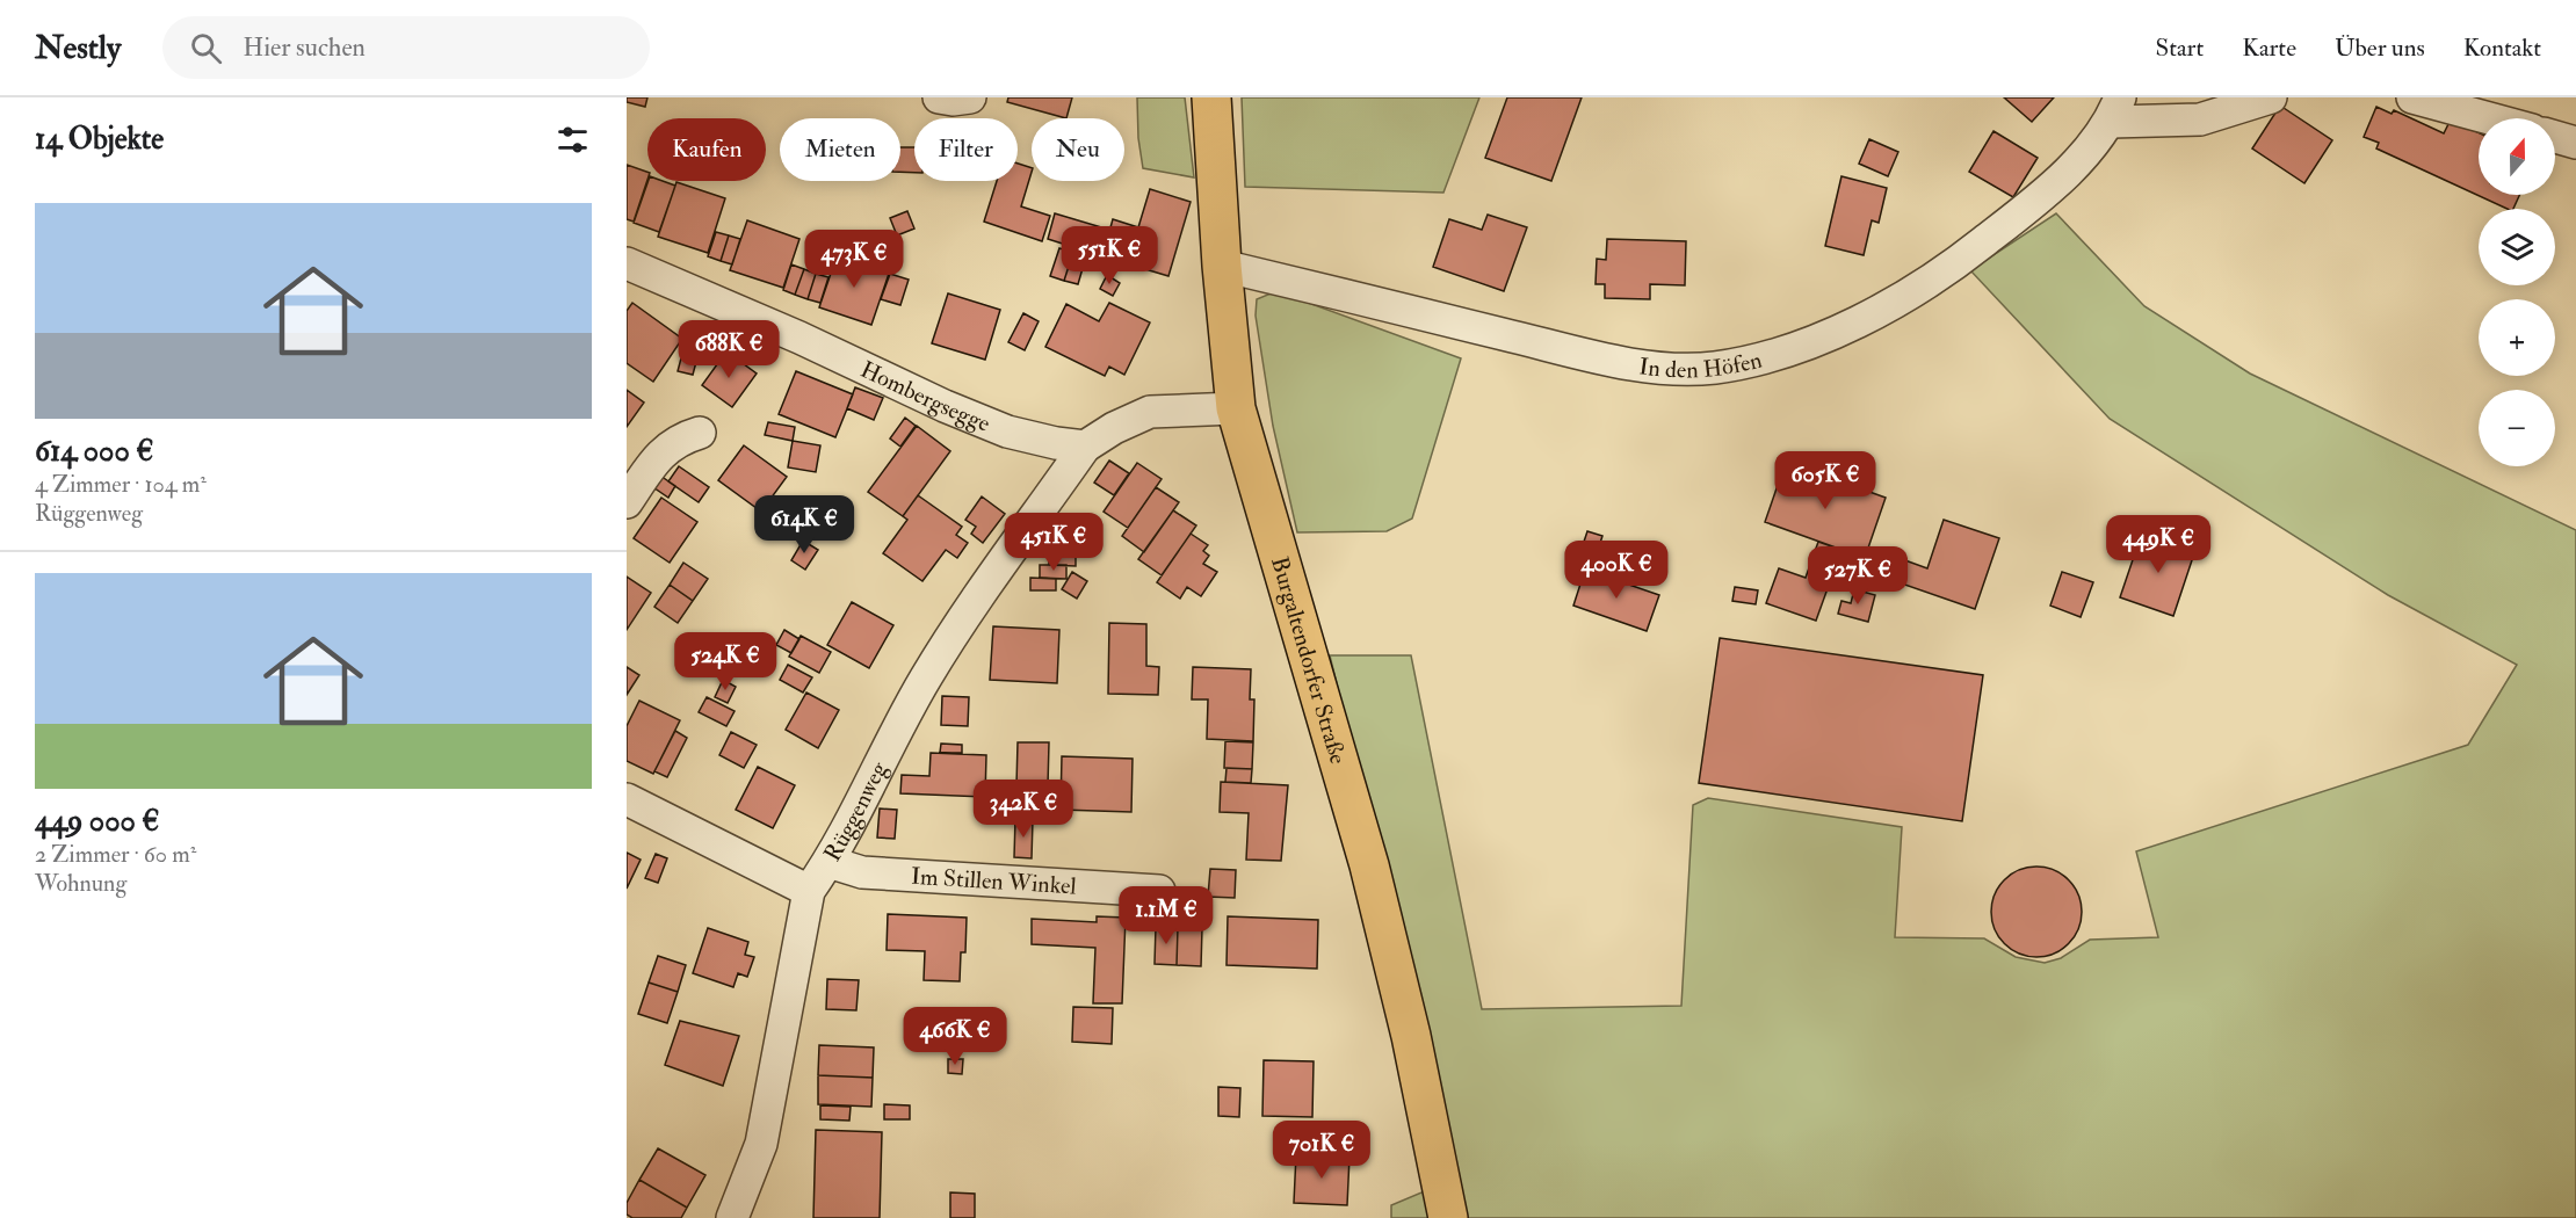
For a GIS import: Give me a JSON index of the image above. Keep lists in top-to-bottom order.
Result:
{
  "streets": {
    "main road": ["Burgaltendorfer Straße"],
    "street": [
      "In den Höfen",
      "Hombergsegge",
      "Rüggenweg",
      "Im Stillen Winkel"
    ]
  },
  "crossings": [
    ["In den Höfen", "Burgaltendorfer Straße"],
    ["Hombergsegge", "Rüggenweg"],
    ["Rüggenweg", "Im Stillen Winkel"]
  ],
  "north": "top",
  "page": {
    "header": "Nestly",
    "search": "Hier suchen",
    "nav": [
      "Start",
      "Karte",
      "Über uns",
      "Kontakt"
    ],
    "heading": "14 Objekte",
    "map_buttons": ["+", "−"],
    "chip": [
      "Kaufen",
      "Mieten",
      "Filter",
      "Neu"
    ],
    "list": [
      {
        "name": "614 000 €",
        "note": "4 Zimmer · 104 m² · Rüggenweg"
      },
      {
        "name": "449 000 €",
        "note": "2 Zimmer · 60 m² · Wohnung"
      }
    ],
    "price": [
      "551K €",
      "473K €",
      "688K €",
      "605K €",
      "614K €",
      "451K €",
      "449K €",
      "400K €",
      "527K €",
      "524K €",
      "342K €",
      "1.1M €",
      "466K €",
      "701K €"
    ]
  }
}
